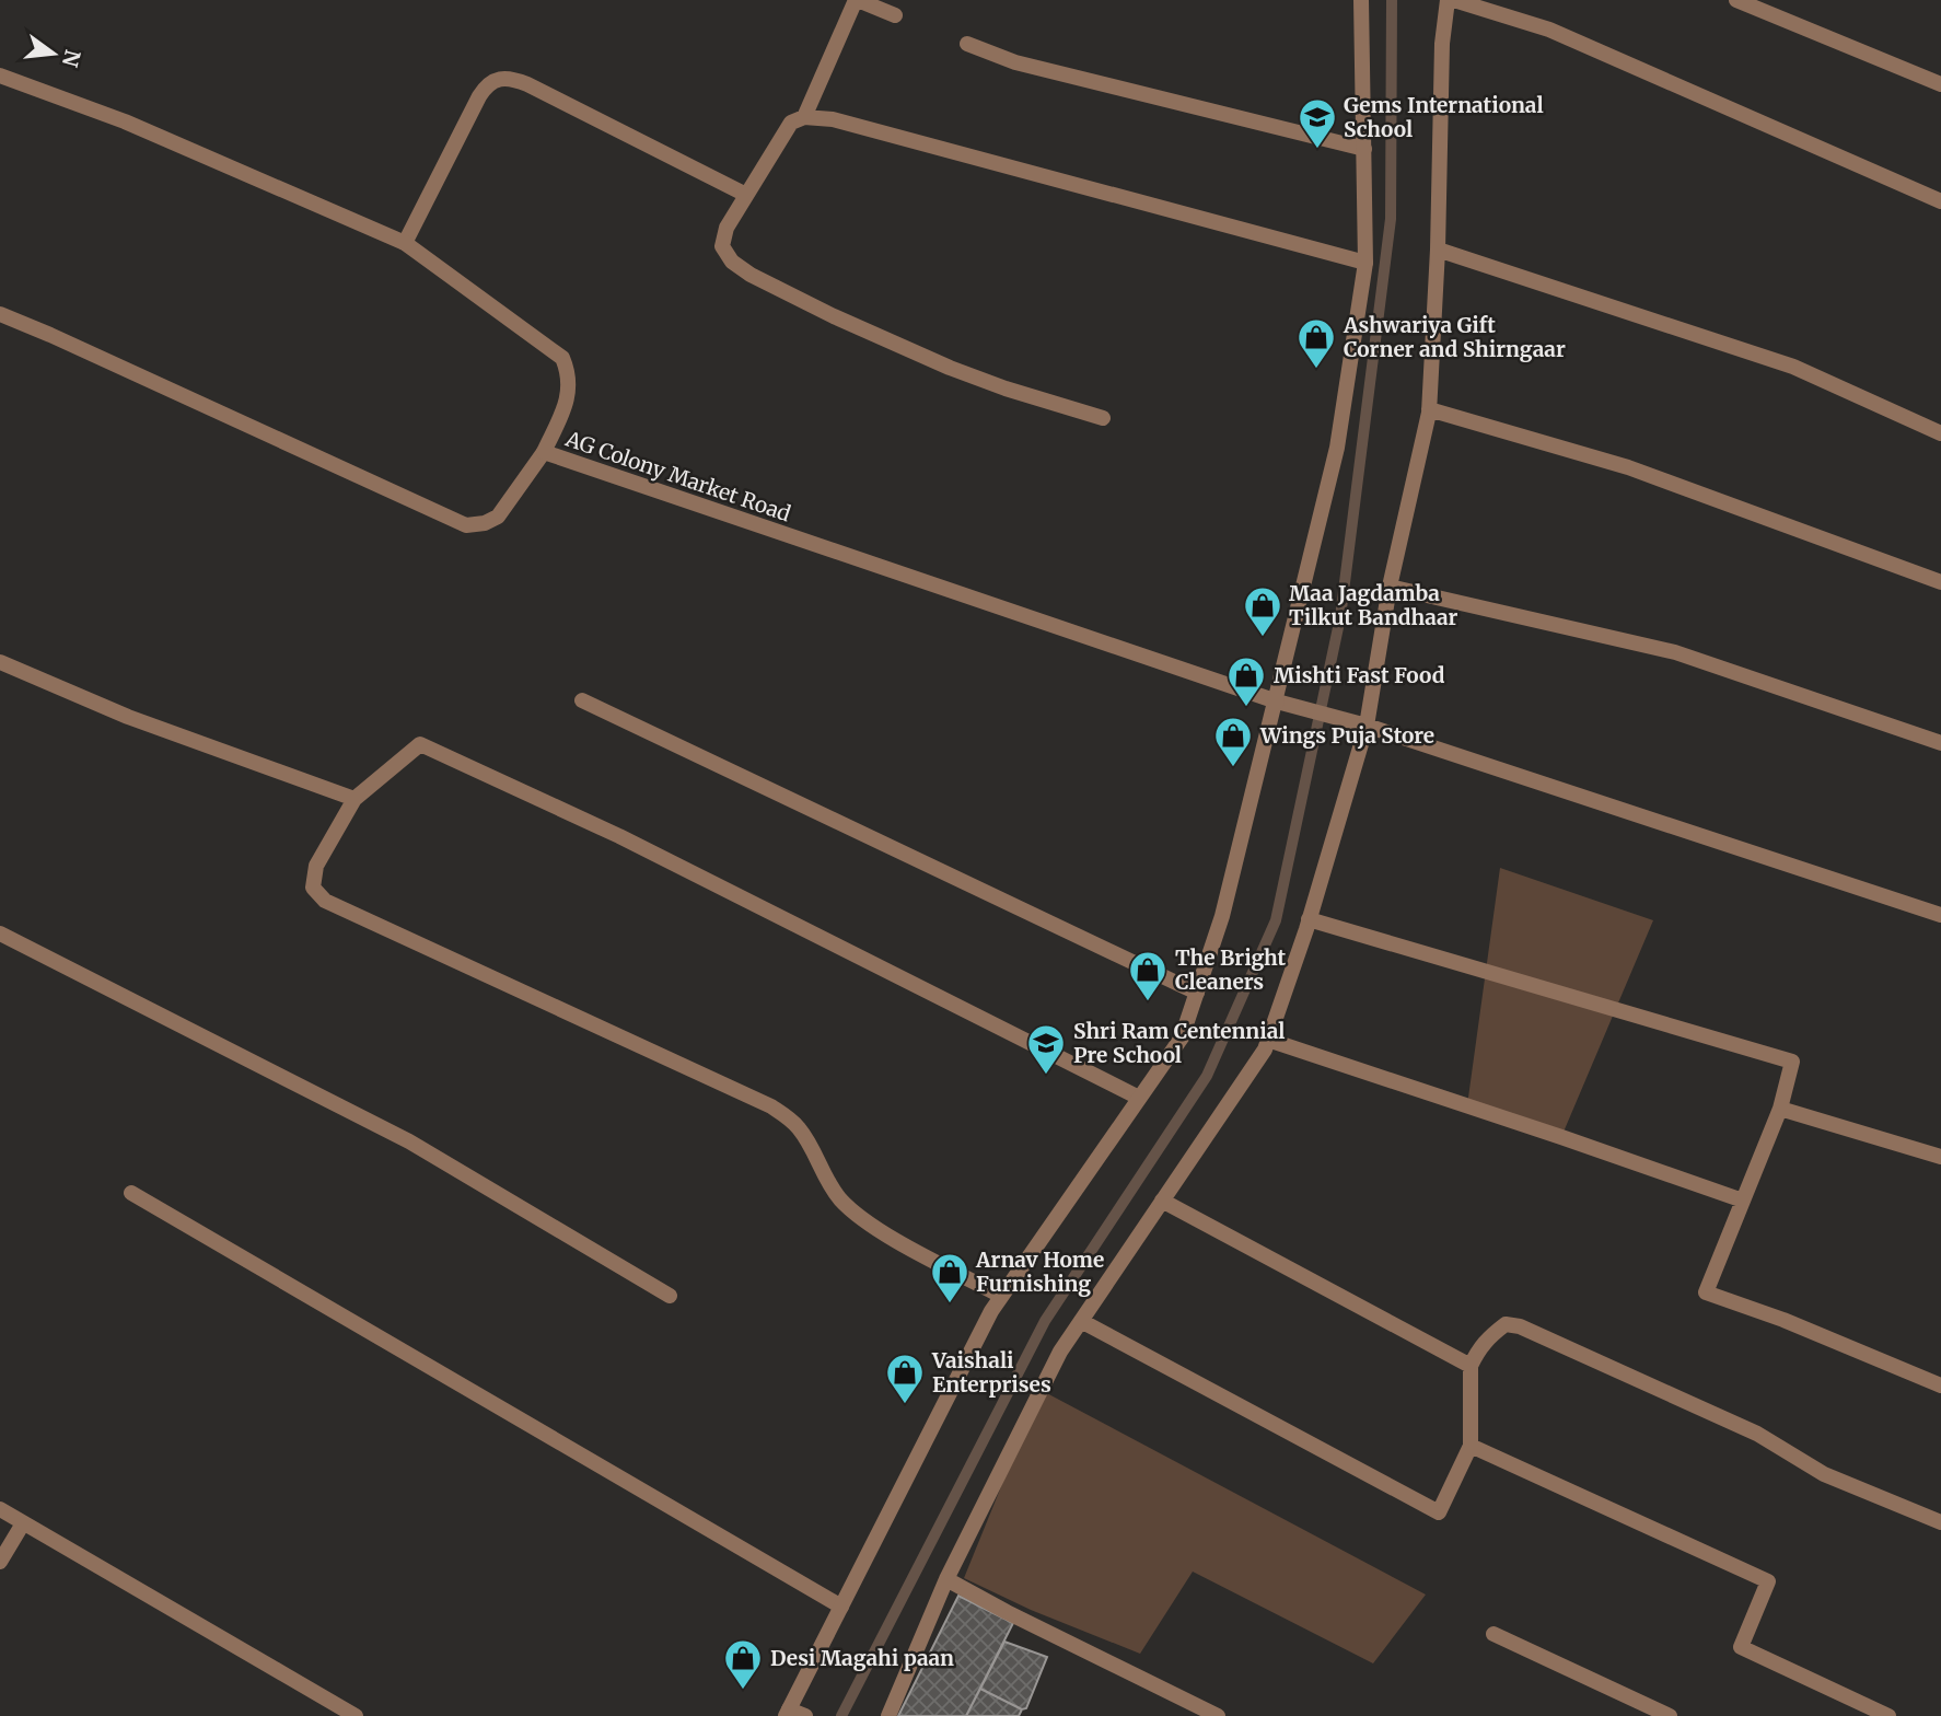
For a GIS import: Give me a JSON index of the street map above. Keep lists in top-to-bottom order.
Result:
{
  "streets": {
    "street": ["AG Colony Market Road"]
  },
  "places": {
    "school or university": ["Gems International School", "Shri Ram Centennial Pre School"],
    "shop": [
      "Ashwariya Gift Corner and Shirngaar",
      "Maa Jagdamba Tilkut Bandhaar",
      "Mishti Fast Food",
      "Wings Puja Store",
      "The Bright Cleaners",
      "Arnav Home Furnishing",
      "Vaishali Enterprises",
      "Desi Magahi paan"
    ]
  },
  "north": "right"
}
